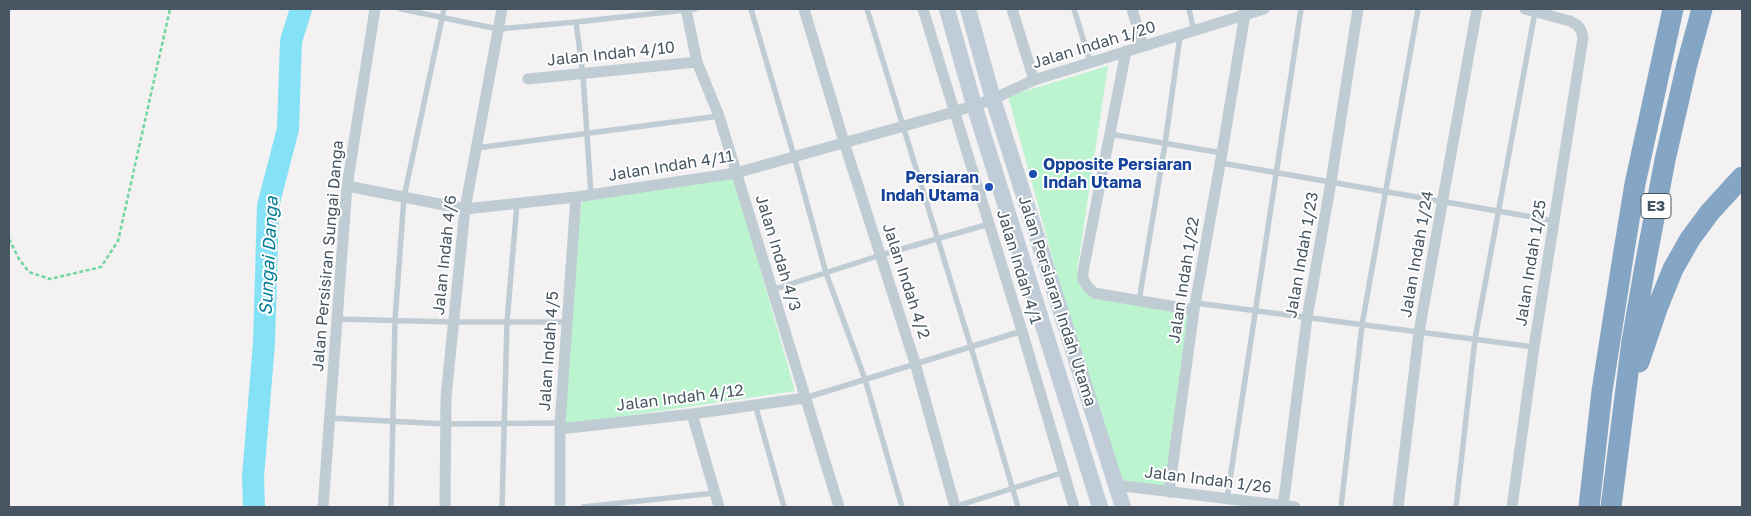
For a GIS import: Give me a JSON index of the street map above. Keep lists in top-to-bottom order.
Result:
{
  "streets": {
    "highway": ["E3"],
    "main road": ["Jalan Persiaran Indah Utama"],
    "street": [
      "Jalan Indah 1/20",
      "Jalan Indah 4/10",
      "Jalan Indah 4/11",
      "Jalan Indah 4/3",
      "Jalan Indah 1/24",
      "Jalan Indah 4/6",
      "Jalan Indah 1/23",
      "Jalan Persisiran Sungai Danga",
      "Jalan Indah 1/25",
      "Jalan Indah 4/1",
      "Jalan Indah 1/22",
      "Jalan Indah 4/2",
      "Jalan Indah 4/5",
      "Jalan Indah 4/12",
      "Jalan Indah 1/26"
    ]
  },
  "crossings": [
    ["Jalan Indah 1/20", "Jalan Indah 4/11"],
    ["Jalan Indah 1/20", "Jalan Indah 1/22"],
    ["Jalan Indah 1/20", "Jalan Persiaran Indah Utama"],
    ["Jalan Indah 4/10", "Jalan Indah 4/3"],
    ["Jalan Indah 4/11", "Jalan Indah 4/3"],
    ["Jalan Indah 4/11", "Jalan Indah 4/6"],
    ["Jalan Indah 4/11", "Jalan Persisiran Sungai Danga"],
    ["Jalan Indah 4/11", "Jalan Indah 4/1"],
    ["Jalan Indah 4/11", "Jalan Indah 4/2"],
    ["Jalan Indah 4/11", "Jalan Persiaran Indah Utama"],
    ["Jalan Indah 4/11", "Jalan Indah 4/5"],
    ["Jalan Indah 4/3", "Jalan Indah 4/12"],
    ["Jalan Indah 1/23", "Jalan Indah 1/26"],
    ["Jalan Indah 1/22", "Jalan Indah 1/26"],
    ["Jalan Persiaran Indah Utama", "Jalan Indah 1/26"],
    ["Jalan Indah 4/5", "Jalan Indah 4/12"]
  ],
  "water": ["Sungai Danga"],
  "places": ["Opposite Persiaran Indah Utama", "Persiaran Indah Utama"]
}
